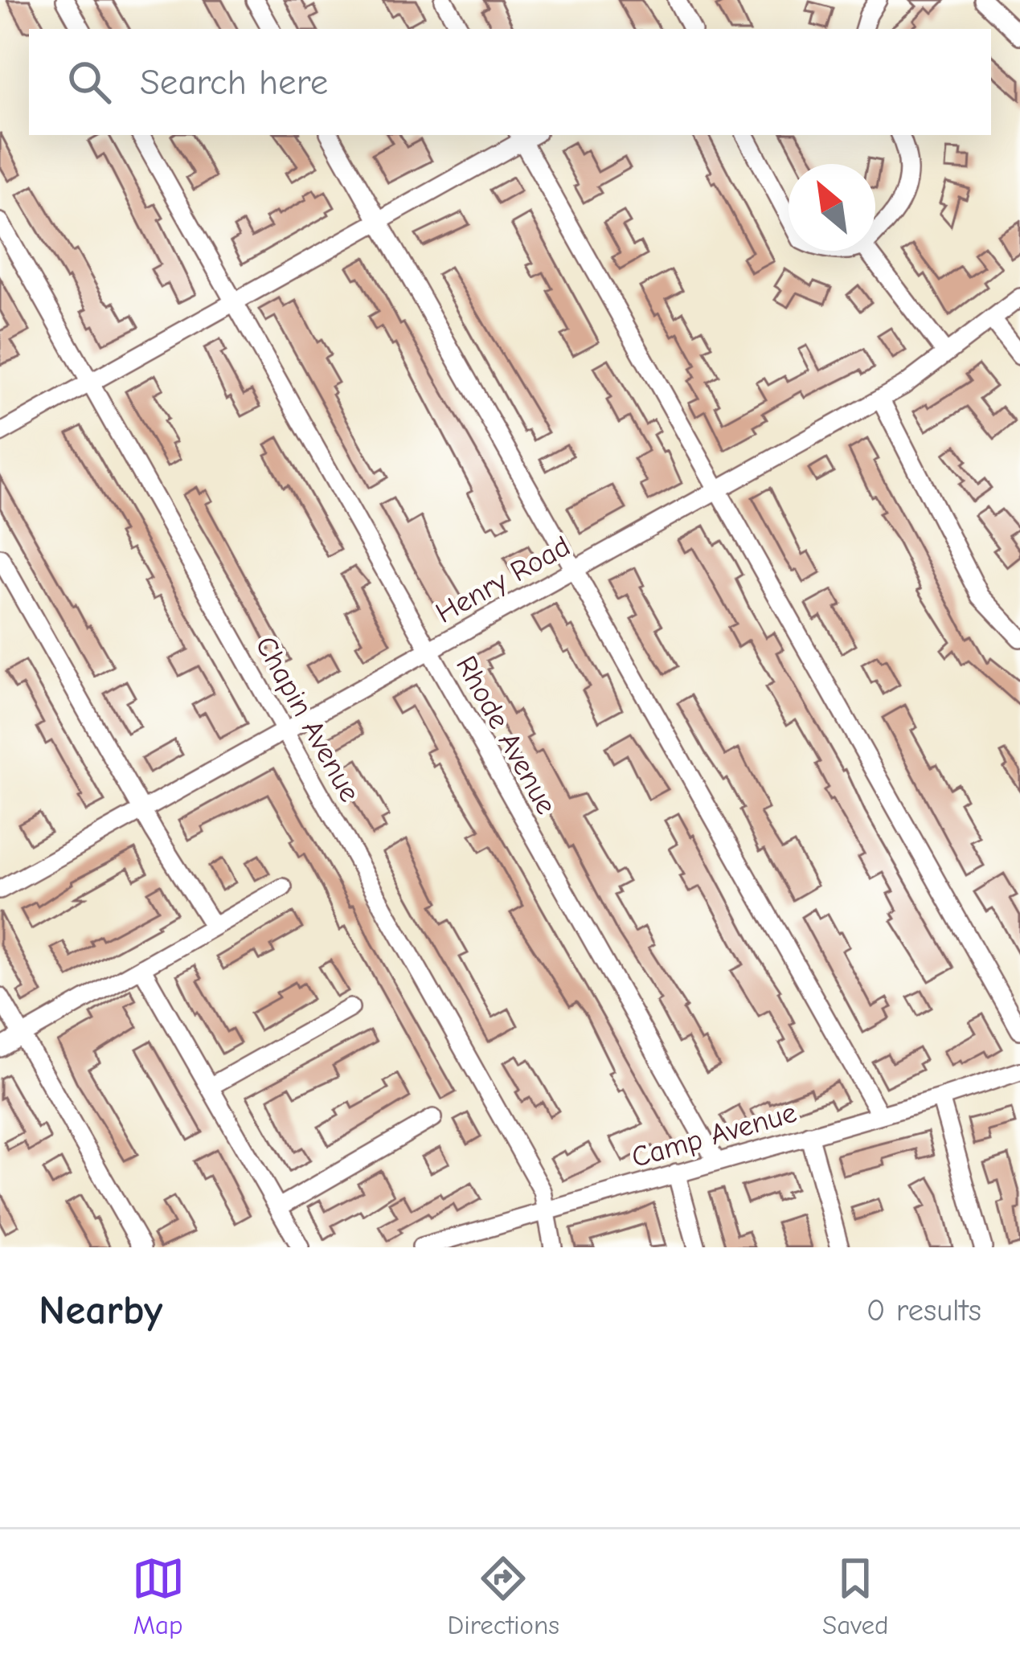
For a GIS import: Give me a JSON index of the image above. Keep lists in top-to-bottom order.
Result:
{
  "streets": {
    "street": [
      "Henry Road",
      "Chapin Avenue",
      "Rhode Avenue",
      "Camp Avenue"
    ]
  },
  "crossings": [
    ["Henry Road", "Chapin Avenue"],
    ["Henry Road", "Rhode Avenue"],
    ["Chapin Avenue", "Camp Avenue"],
    ["Rhode Avenue", "Camp Avenue"]
  ],
  "north": "top left",
  "page": {
    "search": "Search here",
    "heading": ["Nearby", "0 results"],
    "nav": ["Map", "Directions", "Saved"]
  }
}
